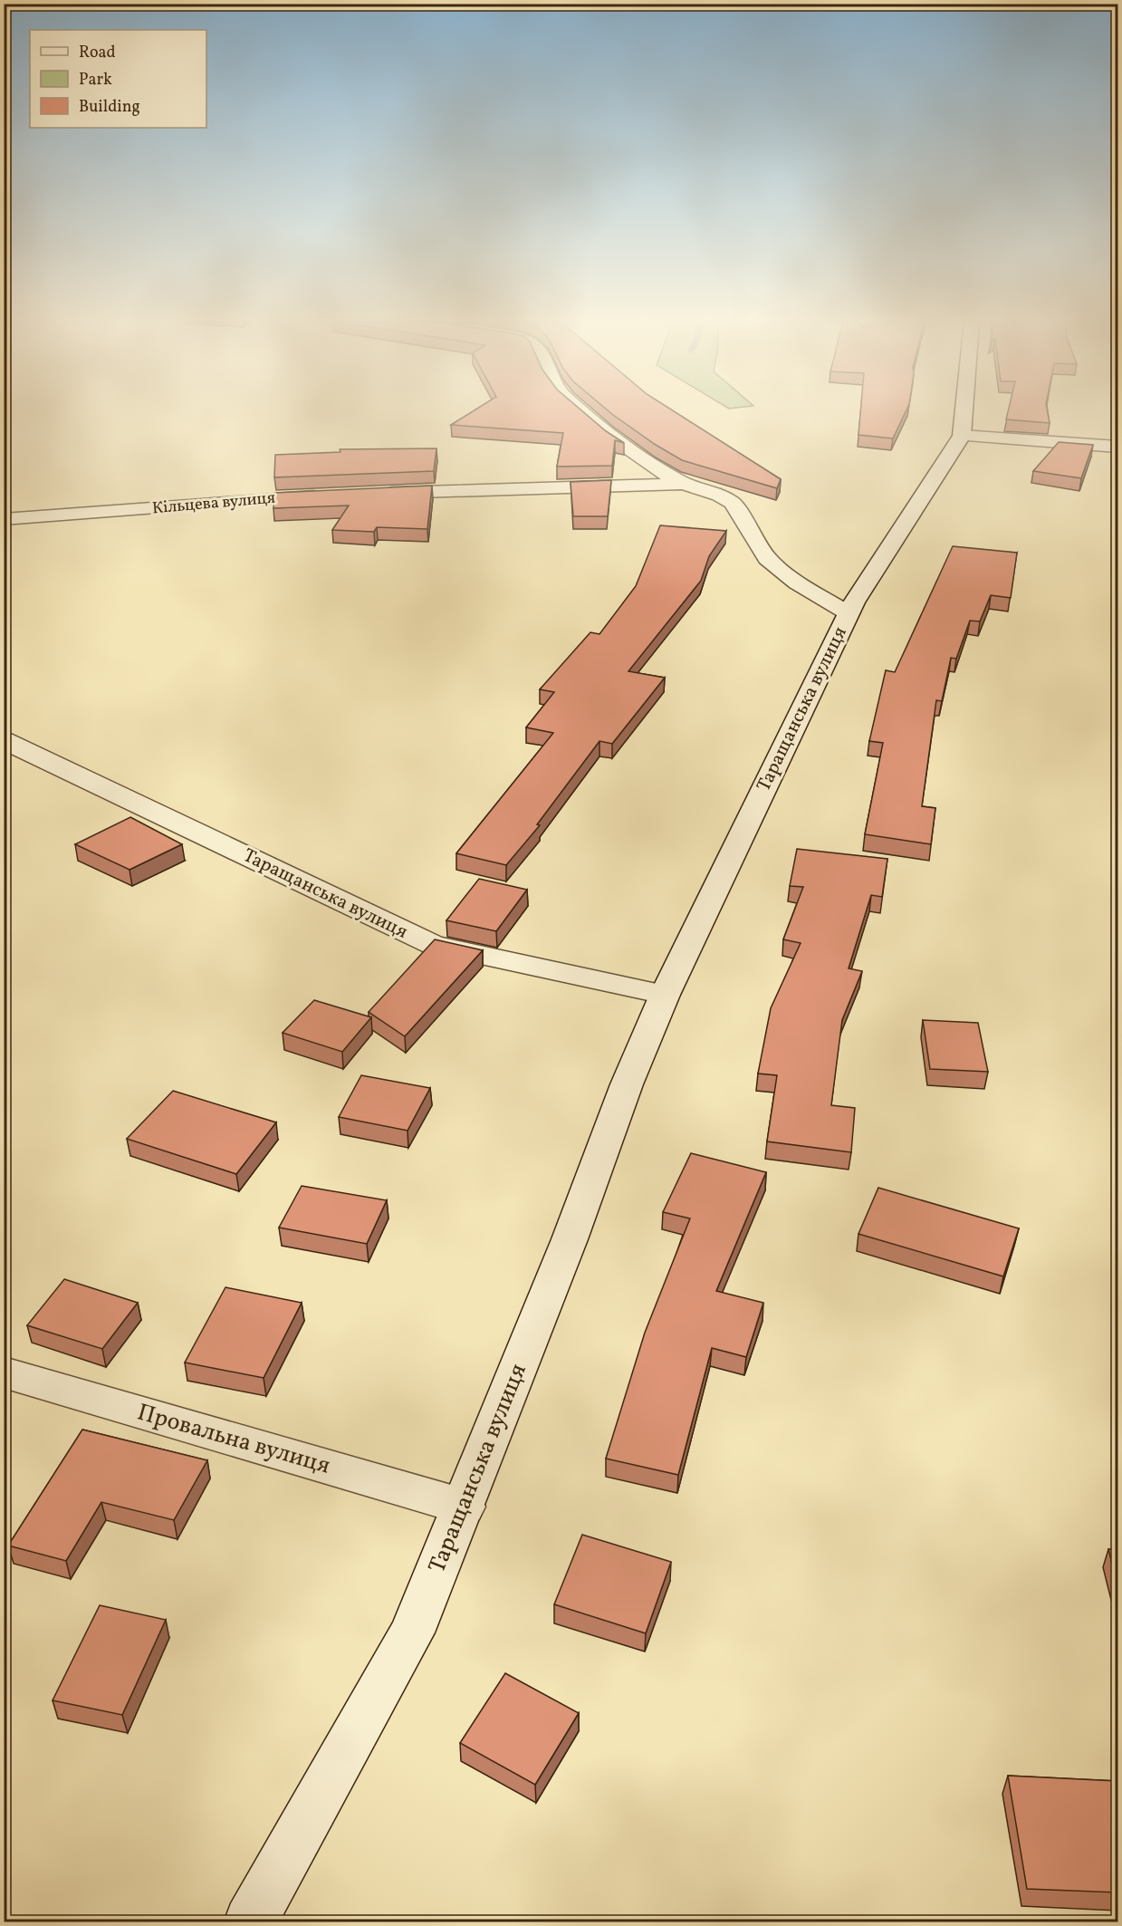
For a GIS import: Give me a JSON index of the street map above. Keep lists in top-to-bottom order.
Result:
{
  "streets": {
    "street": ["Кільцева вулиця", "Таращанська вулиця", "Провальна вулиця"]
  },
  "crossings": [
    ["Таращанська вулиця", "Провальна вулиця"]
  ],
  "legend": ["Road", "Park", "Building"]
}
